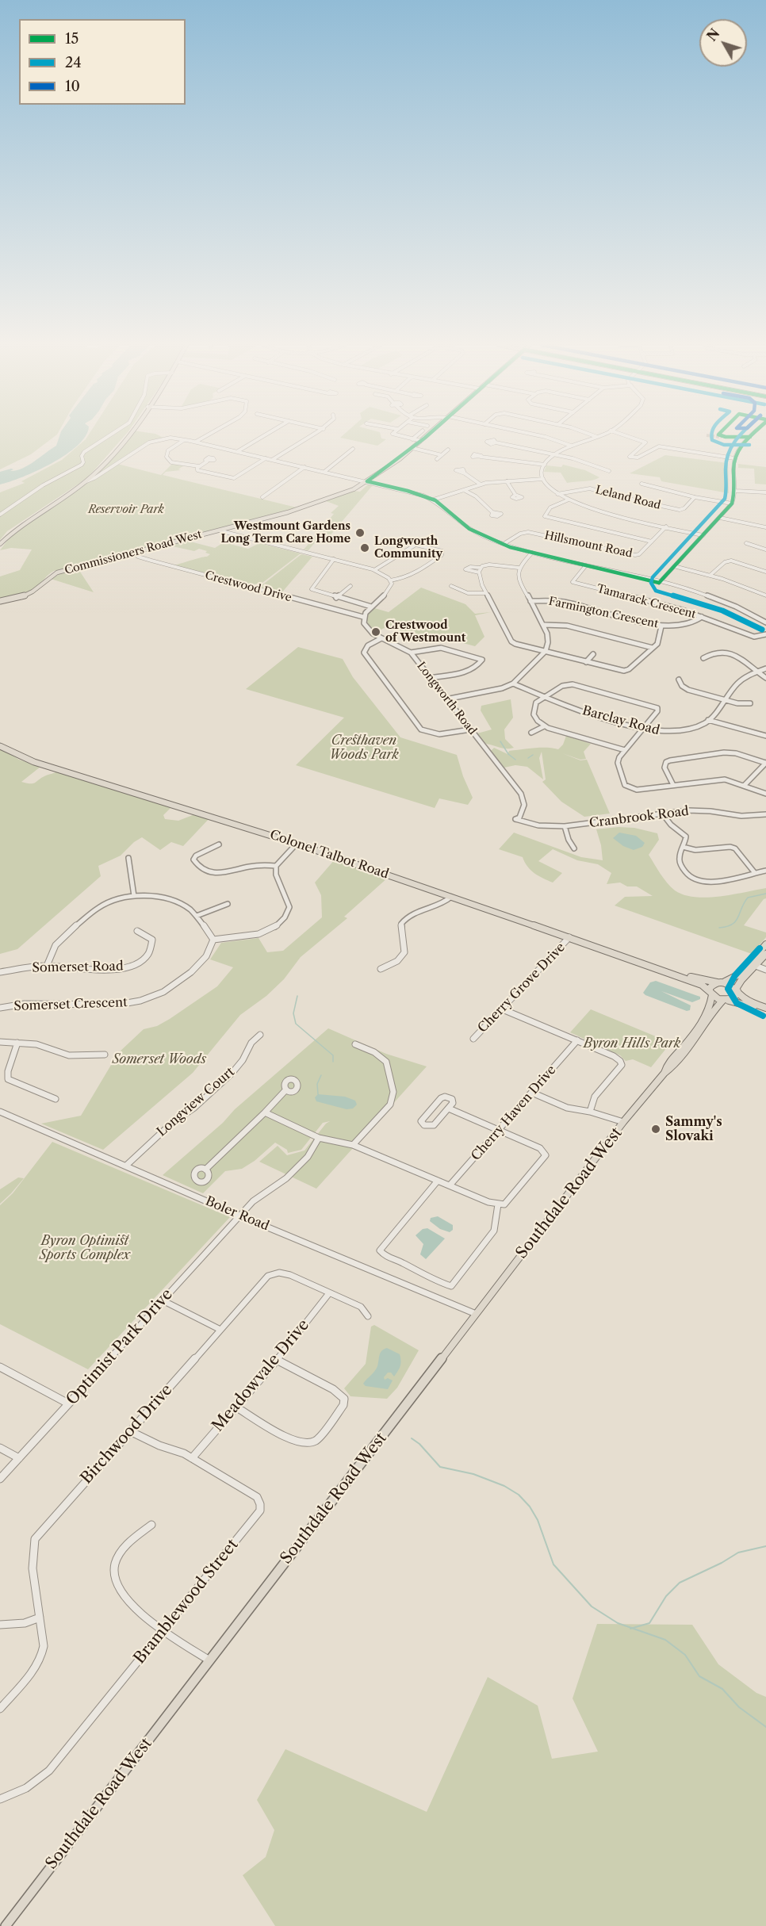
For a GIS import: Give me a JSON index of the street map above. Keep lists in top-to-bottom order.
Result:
{
  "streets": {
    "main road": ["Commissioners Road West", "Colonel Talbot Road", "Southdale Road West"],
    "street": [
      "Leland Road",
      "Hillsmount Road",
      "Crestwood Drive",
      "Tamarack Crescent",
      "Farmington Crescent",
      "Longworth Road",
      "Barclay Road",
      "Cranbrook Road",
      "Somerset Road",
      "Cherry Grove Drive",
      "Somerset Crescent",
      "Longview Court",
      "Cherry Haven Drive",
      "Boler Road",
      "Optimist Park Drive",
      "Meadowvale Drive",
      "Birchwood Drive",
      "Bramblewood Street"
    ]
  },
  "crossings": [
    ["Commissioners Road West", "Crestwood Drive"],
    ["Crestwood Drive", "Longworth Road"],
    ["Tamarack Crescent", "Farmington Crescent"],
    ["Longworth Road", "Cranbrook Road"],
    ["Colonel Talbot Road", "Cherry Grove Drive"],
    ["Colonel Talbot Road", "Southdale Road West"],
    ["Longview Court", "Boler Road"],
    ["Southdale Road West", "Boler Road"],
    ["Boler Road", "Optimist Park Drive"],
    ["Meadowvale Drive", "Birchwood Drive"],
    ["Meadowvale Drive", "Bramblewood Street"],
    ["Birchwood Drive", "Bramblewood Street"]
  ],
  "parks": [
    "Reservoir Park",
    "Cresthaven Woods Park",
    "Byron Hills Park",
    "Somerset Woods",
    "Byron Optimist Sports Complex"
  ],
  "places": [
    "Westmount Gardens Long Term Care Home",
    "Longworth Community",
    "Crestwood of Westmount",
    "Sammy's Slovaki"
  ],
  "lines": ["transit line 15", "transit line 24"],
  "legend": ["15", "24", "10"],
  "north": "top left"
}
